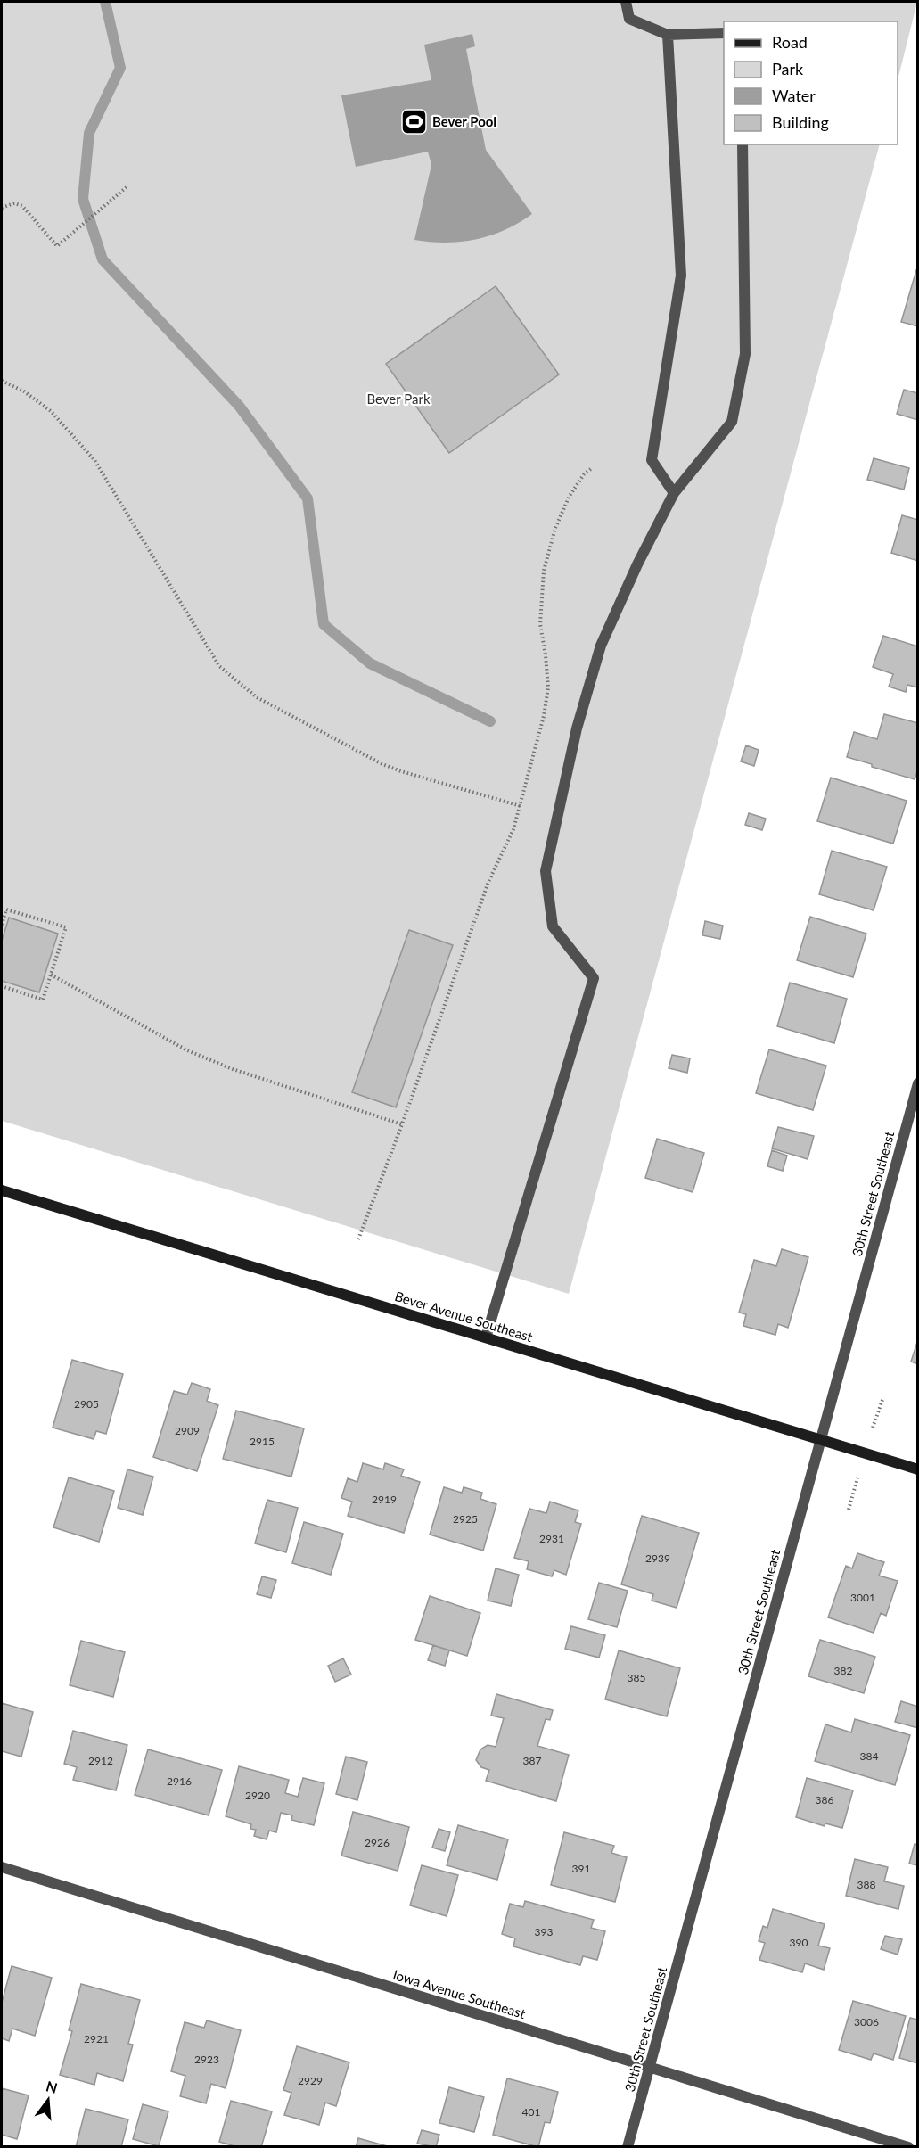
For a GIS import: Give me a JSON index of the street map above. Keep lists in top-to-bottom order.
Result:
{
  "streets": {
    "street": ["30th Street Southeast", "Bever Avenue Southeast", "Iowa Avenue Southeast"]
  },
  "crossings": [
    ["30th Street Southeast", "Bever Avenue Southeast"],
    ["30th Street Southeast", "Iowa Avenue Southeast"]
  ],
  "parks": ["Bever Park"],
  "places": {
    "sports": ["Bever Pool"]
  },
  "house_numbers": [
    "2905",
    "2909",
    "2915",
    "2919",
    "2925",
    "2931",
    "2939",
    "3001",
    "382",
    "385",
    "384",
    "2912",
    "387",
    "2916",
    "2920",
    "386",
    "2926",
    "391",
    "388",
    "393",
    "390",
    "3006",
    "2921",
    "2923",
    "2929",
    "401"
  ],
  "legend": [
    "Road",
    "Park",
    "Water",
    "Building"
  ],
  "north": "top"
}
